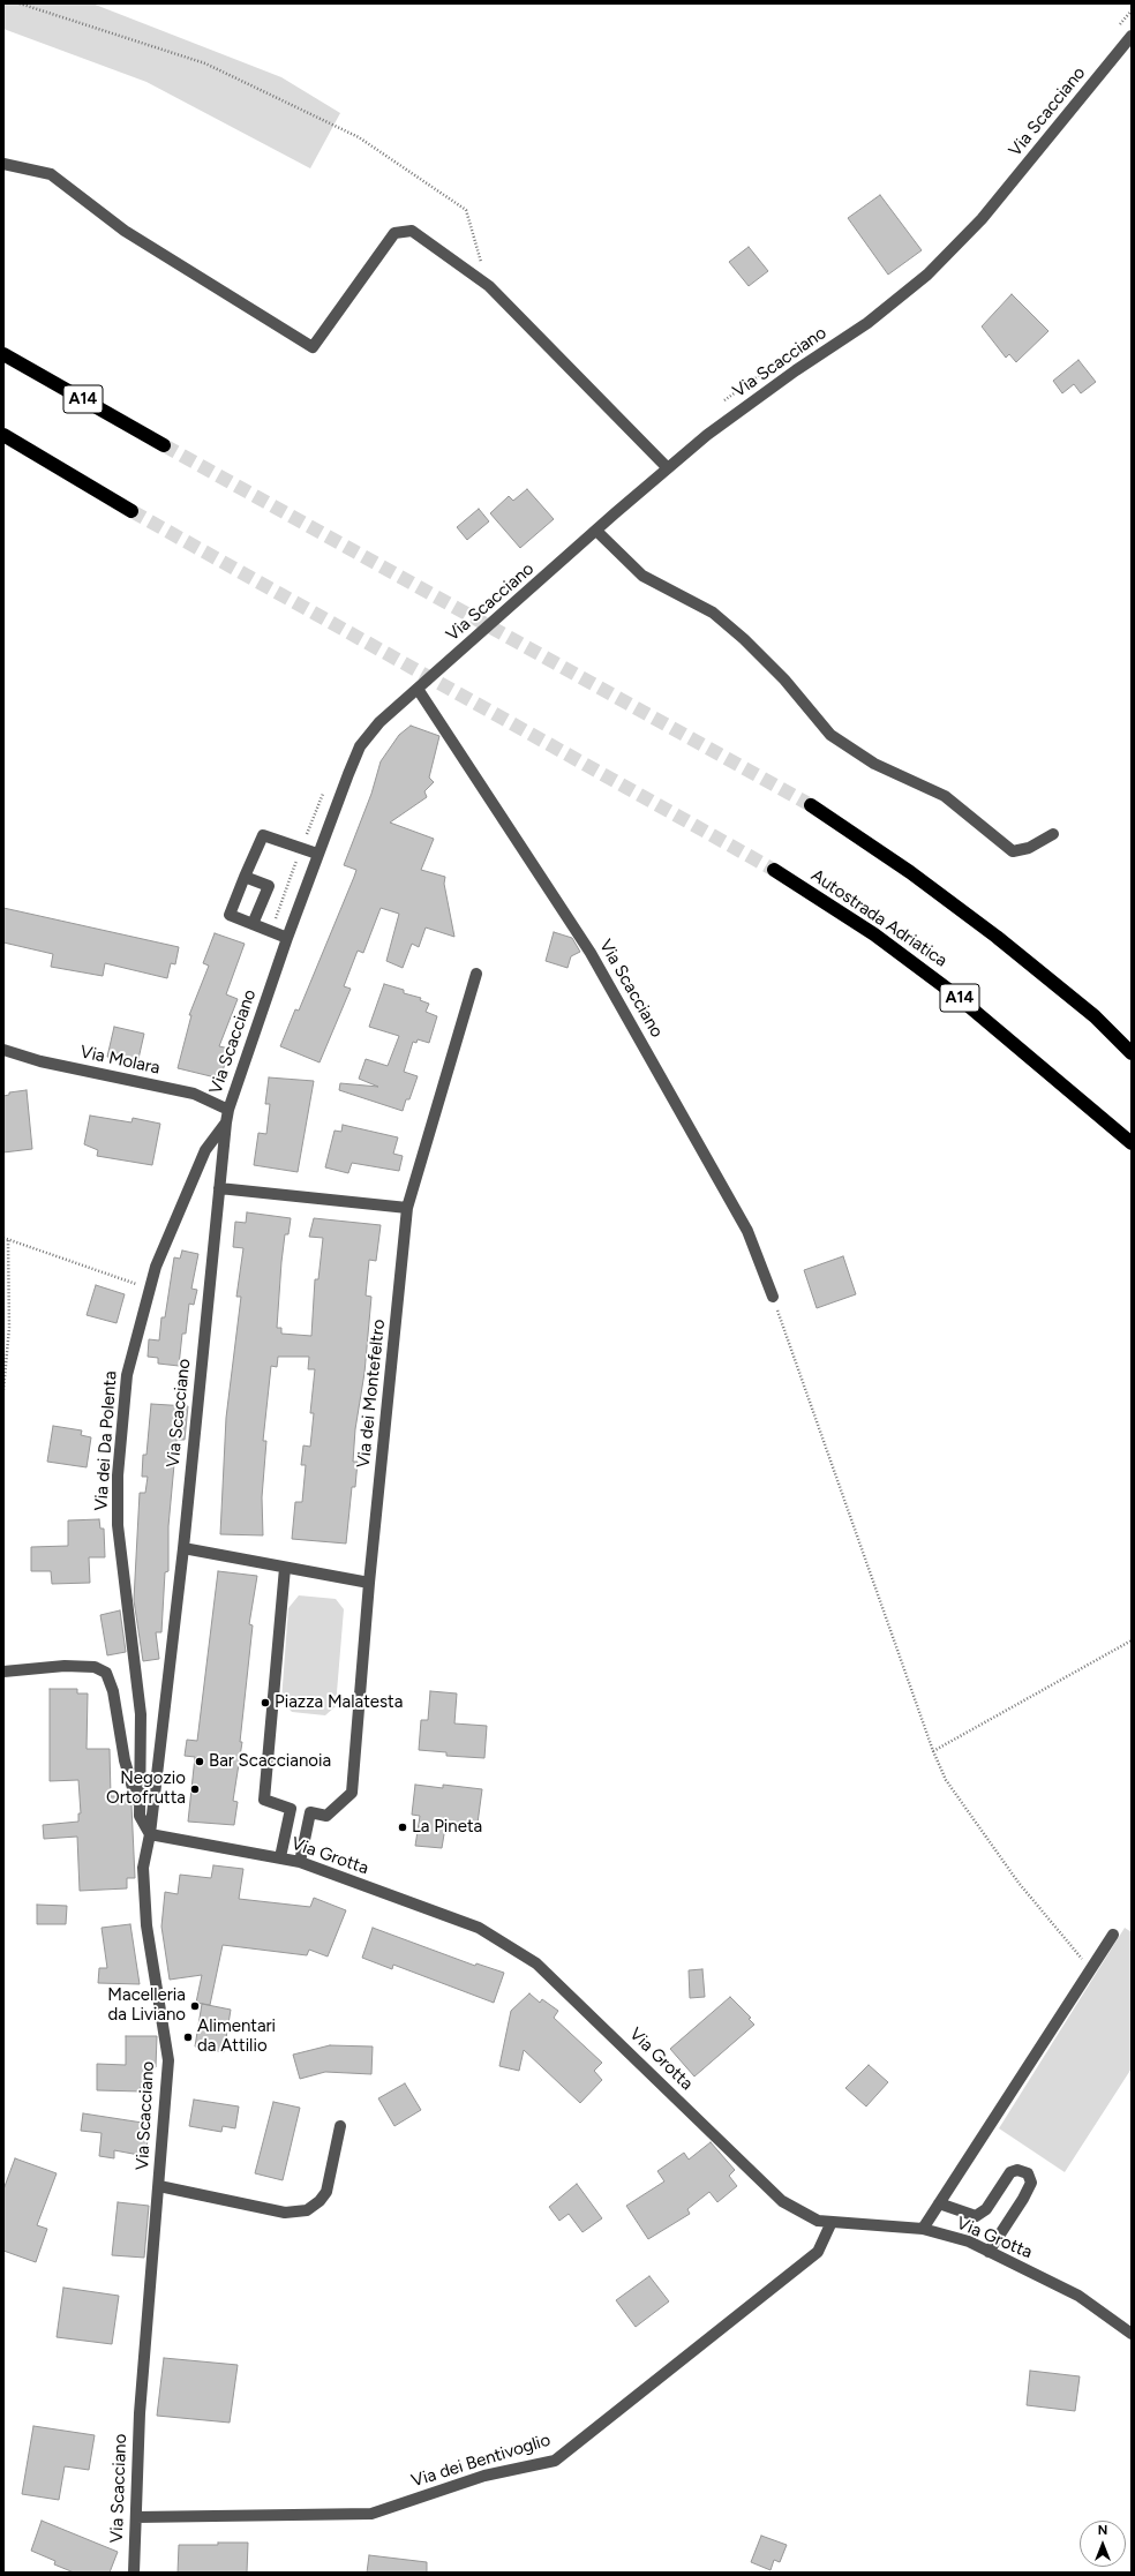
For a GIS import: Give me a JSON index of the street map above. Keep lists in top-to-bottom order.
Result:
{
  "streets": {
    "highway": ["A14", "Autostrada Adriatica"],
    "street": [
      "Via Scacciano",
      "Via Molara",
      "Via dei Montefeltro",
      "Via dei Da Polenta",
      "Via Grotta",
      "Via dei Bentivoglio"
    ]
  },
  "crossings": [
    ["Via Scacciano", "Via Molara"],
    ["Via Scacciano", "Via dei Da Polenta"],
    ["Via Scacciano", "Via Grotta"],
    ["Via Scacciano", "Via dei Bentivoglio"],
    ["Via Grotta", "Via dei Bentivoglio"]
  ],
  "places": [
    "Piazza Malatesta",
    "Bar Scaccianoia",
    "Negozio Ortofrutta",
    "La Pineta",
    "Macelleria da Liviano",
    "Alimentari da Attilio"
  ],
  "north": "top"
}
